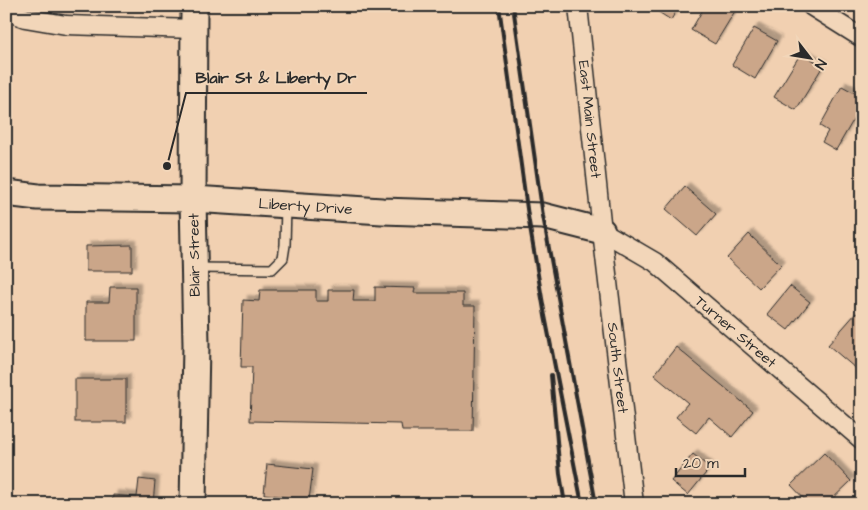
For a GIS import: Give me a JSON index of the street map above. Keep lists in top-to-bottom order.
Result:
{
  "streets": {
    "street": [
      "East Main Street",
      "Liberty Drive",
      "Blair Street",
      "Turner Street",
      "South Street"
    ]
  },
  "crossings": [
    ["East Main Street", "Liberty Drive"],
    ["East Main Street", "Turner Street"],
    ["East Main Street", "South Street"],
    ["Liberty Drive", "Blair Street"],
    ["Liberty Drive", "Turner Street"],
    ["Liberty Drive", "South Street"],
    ["Turner Street", "South Street"]
  ],
  "places": ["Blair St & Liberty Dr"],
  "scale_bar": "20 m",
  "north": "bottom right"
}
